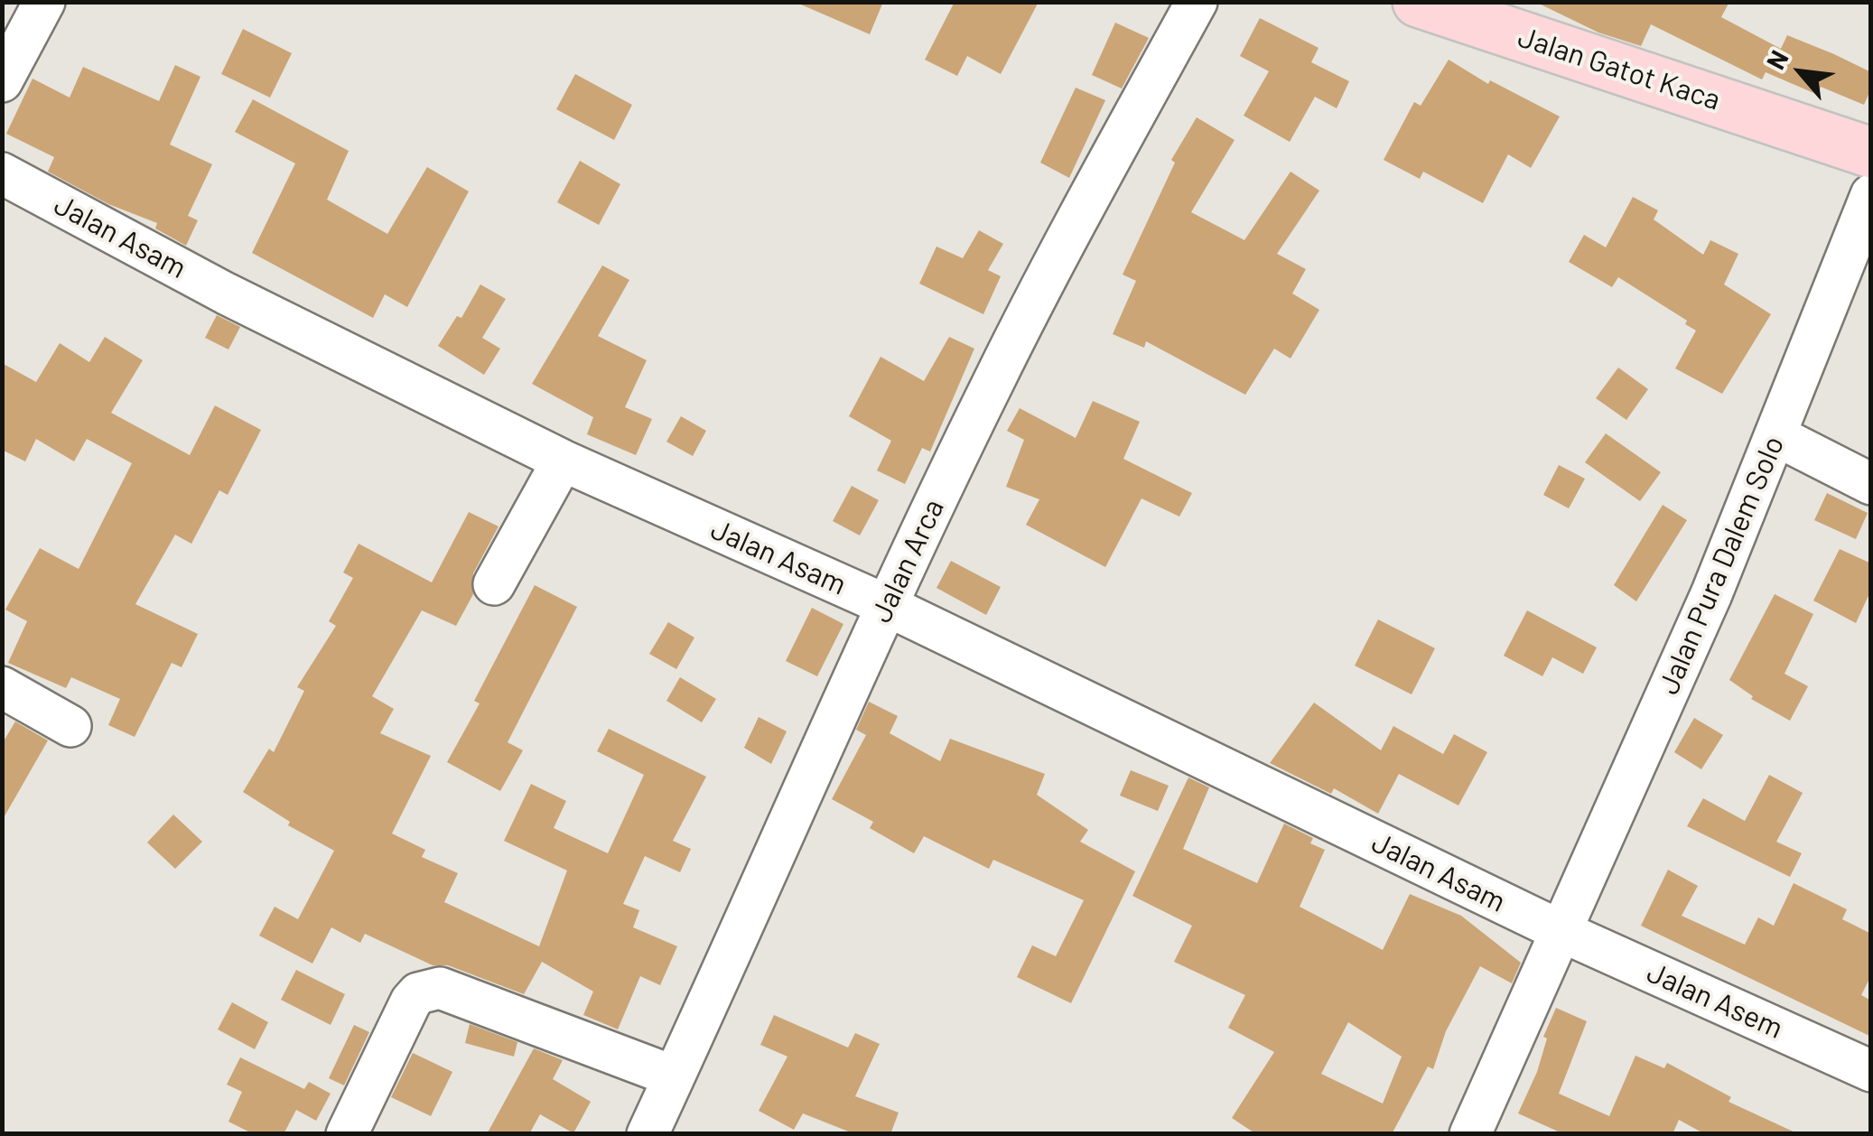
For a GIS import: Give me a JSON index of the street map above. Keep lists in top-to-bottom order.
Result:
{
  "streets": {
    "main road": ["Jalan Gatot Kaca"],
    "street": [
      "Jalan Asam",
      "Jalan Arca",
      "Jalan Pura Dalem Solo",
      "Jalan Asem"
    ]
  },
  "crossings": [
    ["Jalan Asam", "Jalan Arca"],
    ["Jalan Asam", "Jalan Pura Dalem Solo"],
    ["Jalan Asam", "Jalan Asem"],
    ["Jalan Pura Dalem Solo", "Jalan Asem"]
  ],
  "north": "top left"
}
